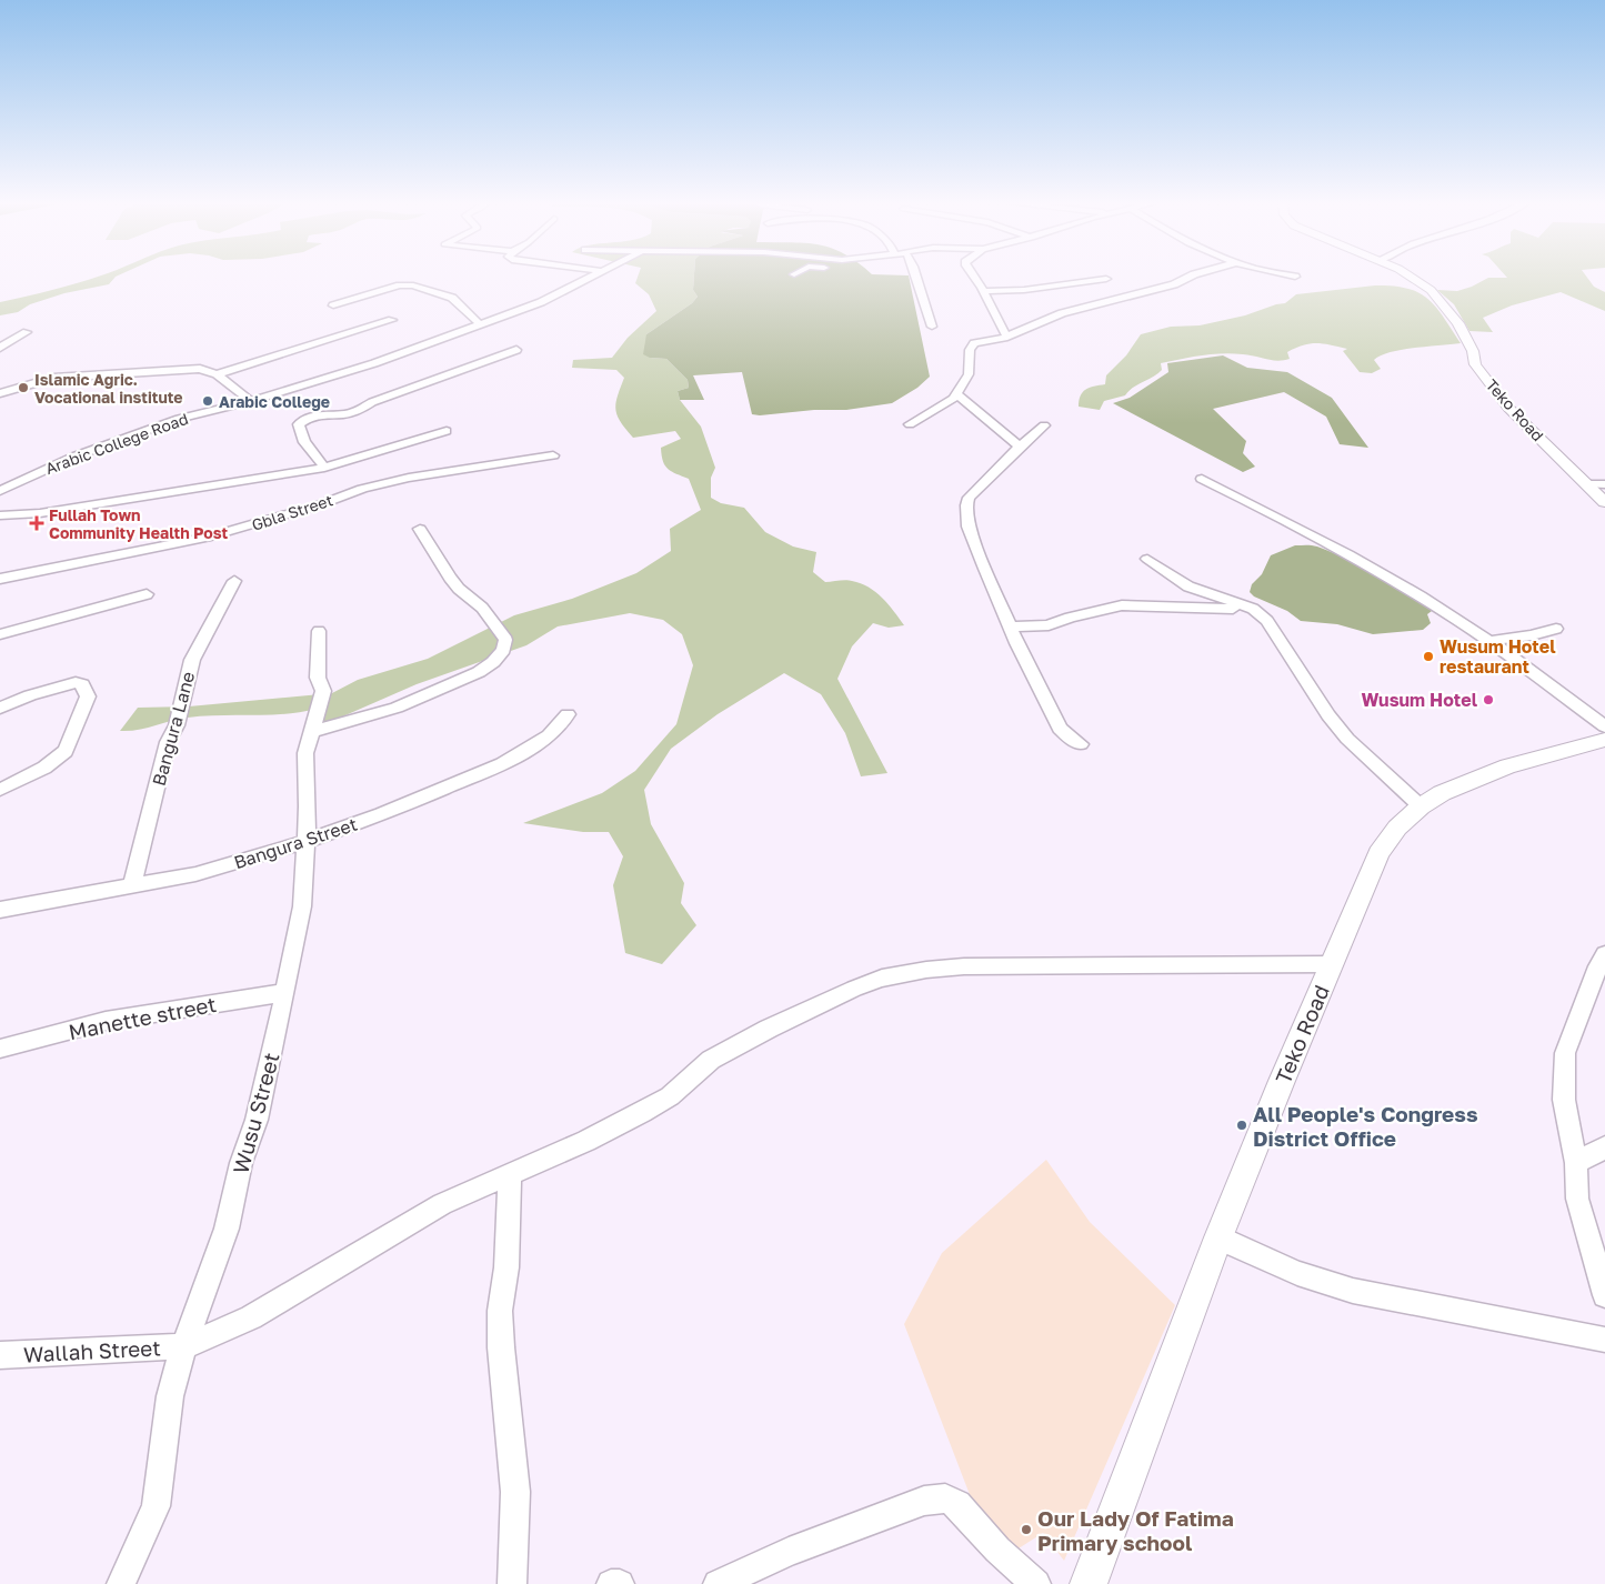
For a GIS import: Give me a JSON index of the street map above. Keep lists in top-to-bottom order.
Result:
{
  "streets": {
    "street": [
      "Teko Road",
      "Arabic College Road",
      "Gbla Street",
      "Bangura Lane",
      "Bangura Street",
      "Manette street",
      "Wusu Street",
      "Wallah Street"
    ]
  },
  "crossings": [
    ["Bangura Lane", "Bangura Street"],
    ["Bangura Street", "Wusu Street"],
    ["Manette street", "Wusu Street"],
    ["Wusu Street", "Wallah Street"]
  ],
  "places": {
    "other": [
      "Islamic Agric. Vocational institute",
      "Arabic College",
      "Wusum Hotel restaurant",
      "Wusum Hotel",
      "All People's Congress District Office",
      "Our Lady Of Fatima Primary school"
    ],
    "health": ["Fullah Town Community Health Post"]
  }
}
